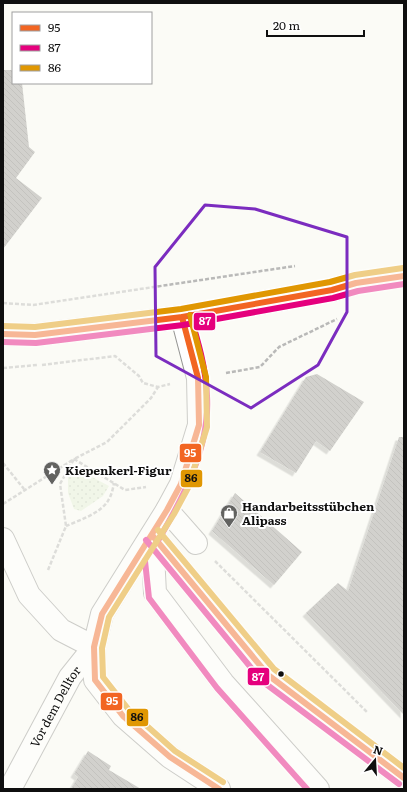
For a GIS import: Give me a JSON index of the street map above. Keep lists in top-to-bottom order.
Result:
{
  "streets": {
    "street": ["Vor dem Delltor"]
  },
  "places": {
    "place": ["Kiepenkerl-Figur"],
    "shop": ["Handarbeitsstübchen Alipass"]
  },
  "lines": ["transit line 86", "transit line 95", "transit line 87"],
  "legend": ["95", "87", "86"],
  "scale_bar": "20 m",
  "north": "top"
}
